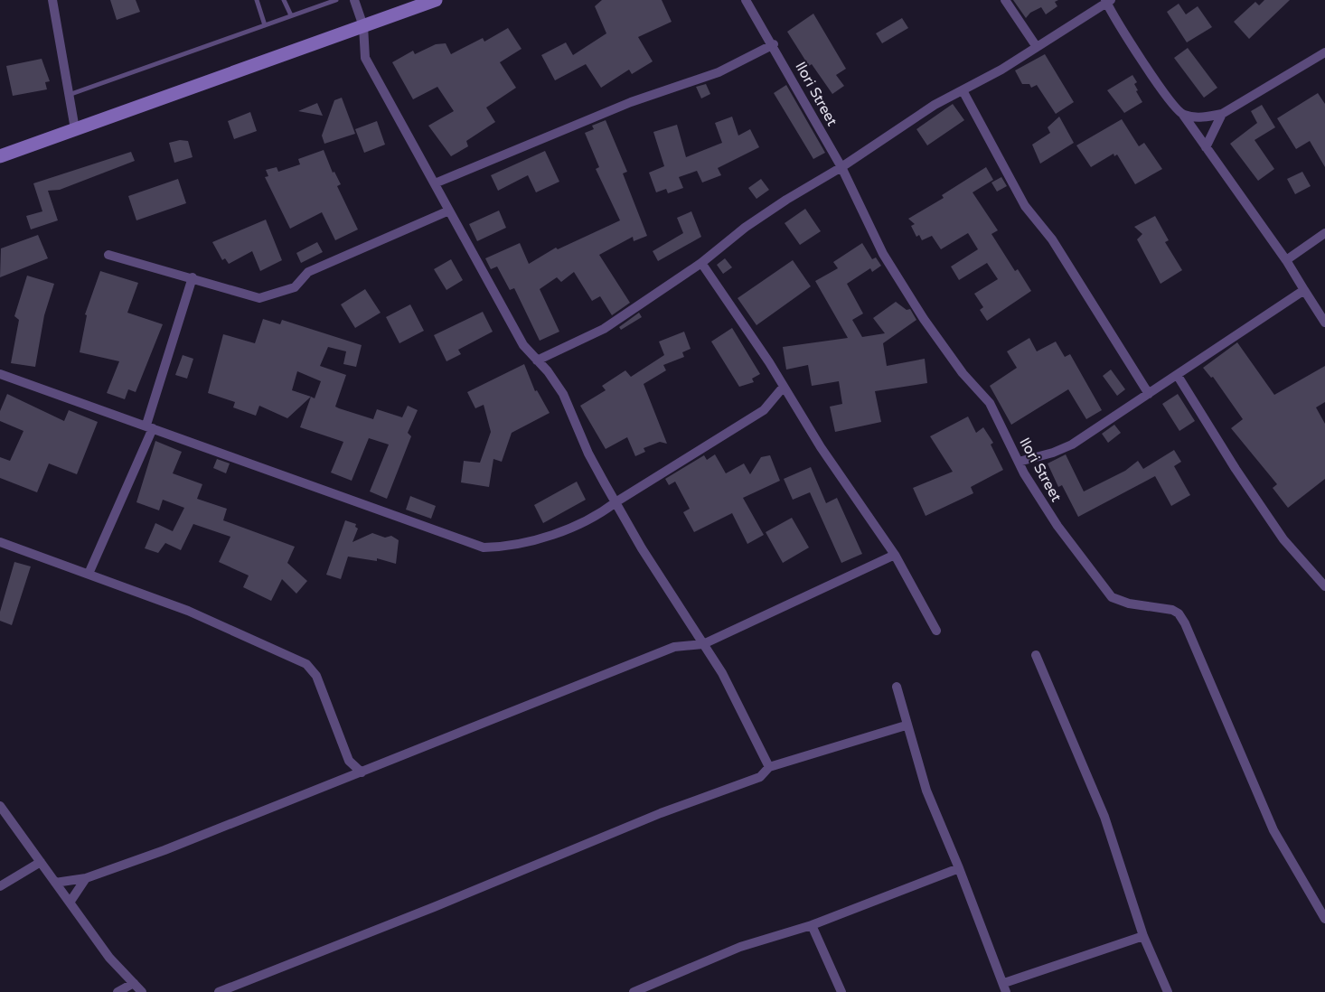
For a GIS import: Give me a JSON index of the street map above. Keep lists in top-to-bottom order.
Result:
{
  "streets": {
    "street": ["Ilori Street"]
  }
}
